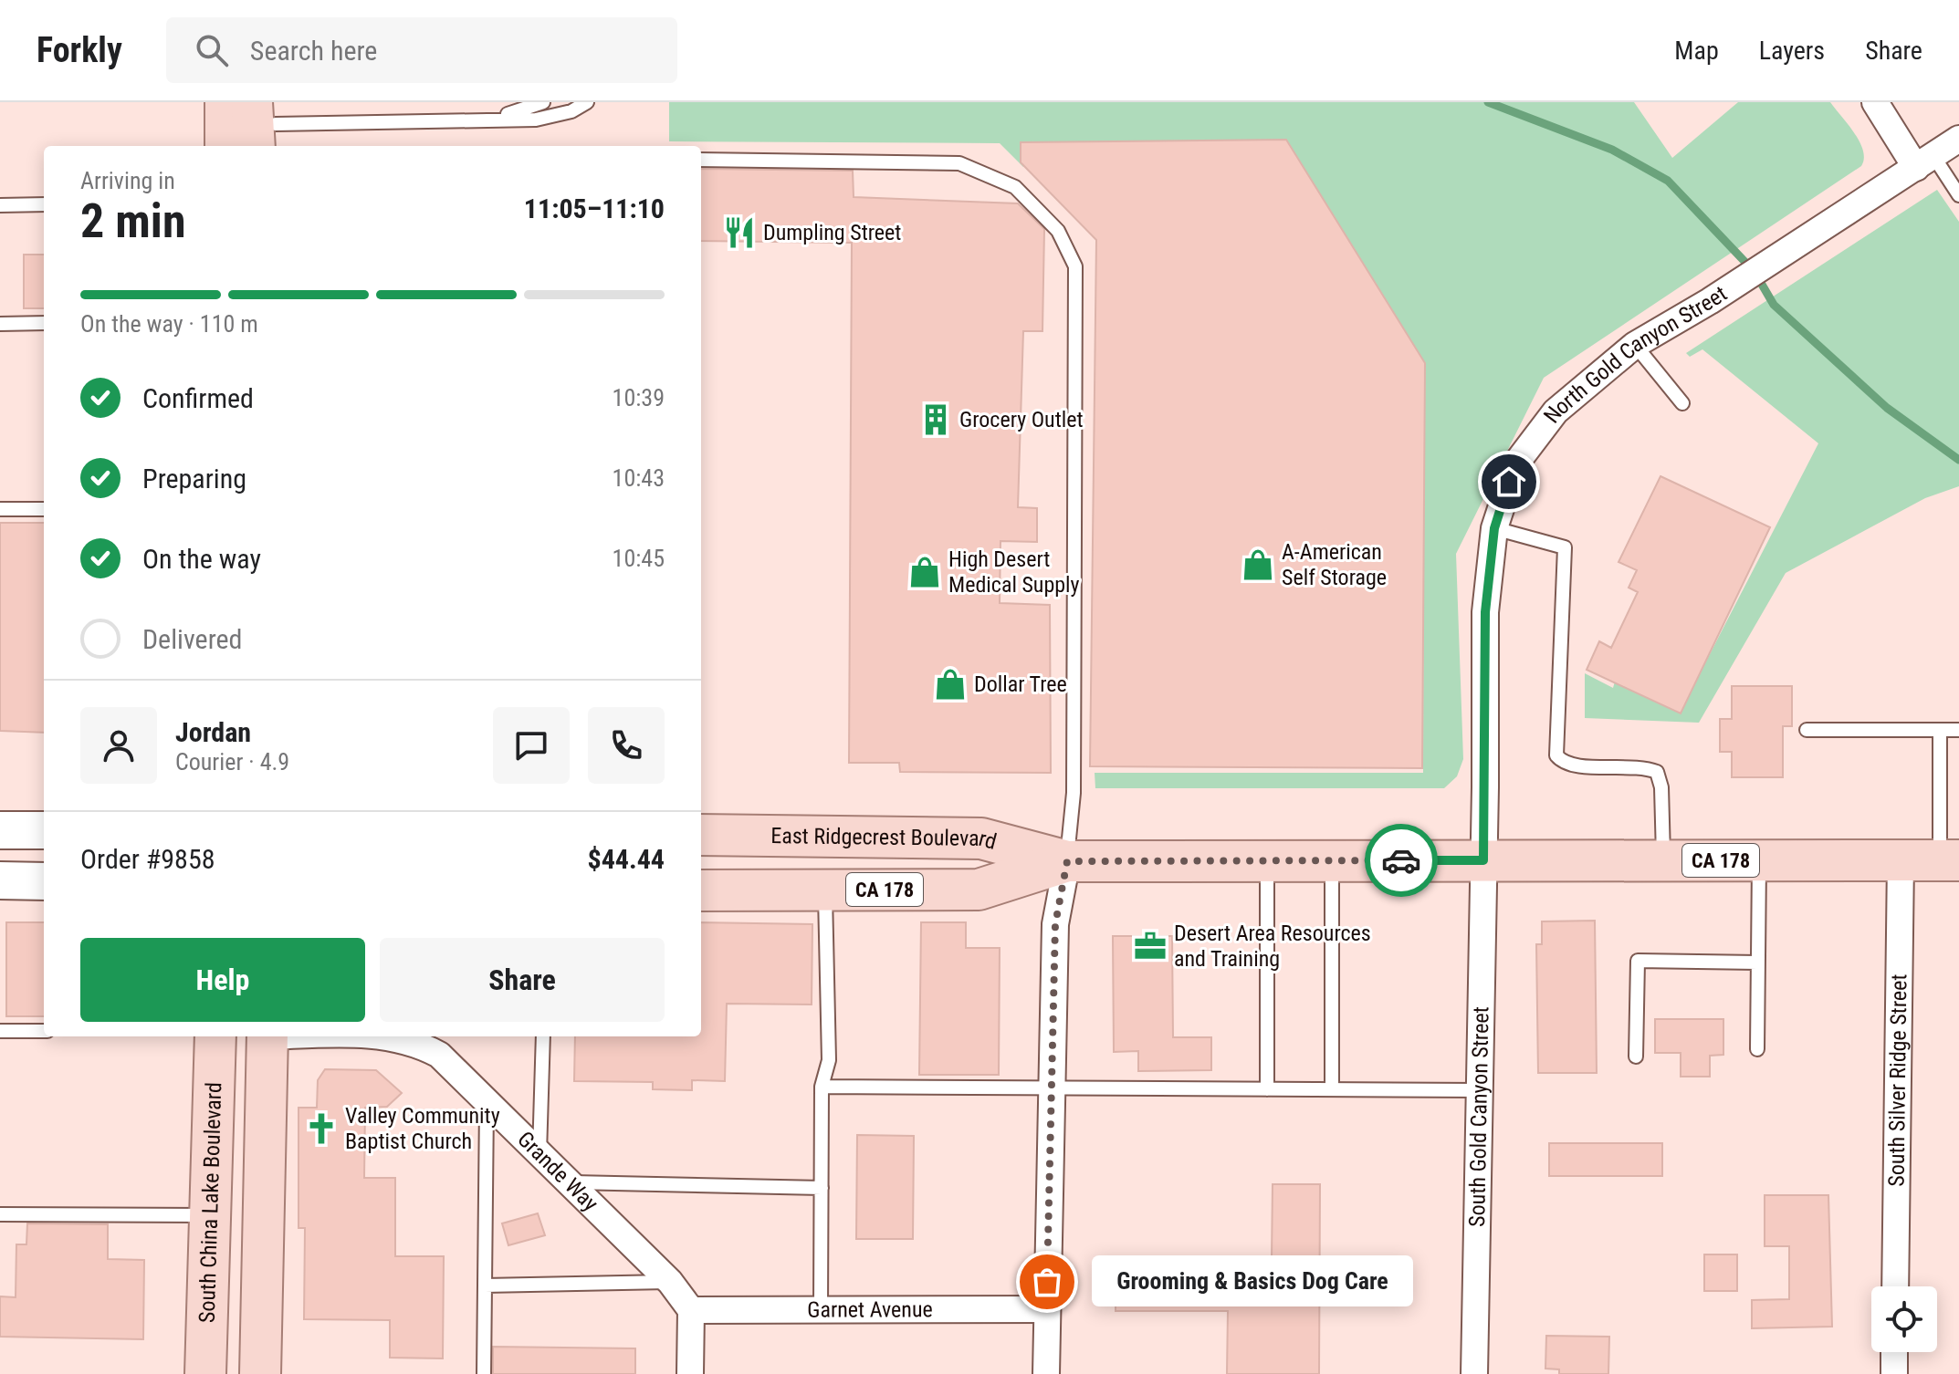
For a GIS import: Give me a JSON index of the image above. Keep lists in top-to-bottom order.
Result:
{
  "streets": {
    "main road": ["East Ridgecrest Boulevard", "CA 178", "South China Lake Boulevard"],
    "street": [
      "North Gold Canyon Street",
      "South Silver Ridge Street",
      "South Gold Canyon Street",
      "Grande Way",
      "Garnet Avenue"
    ]
  },
  "crossings": [
    ["North Gold Canyon Street", "East Ridgecrest Boulevard"],
    ["North Gold Canyon Street", "South Gold Canyon Street"],
    ["East Ridgecrest Boulevard", "South Silver Ridge Street"],
    ["East Ridgecrest Boulevard", "South Gold Canyon Street"],
    ["Grande Way", "Garnet Avenue"]
  ],
  "places": {
    "restaurant": ["Dumpling Street"],
    "building": ["Grocery Outlet"],
    "shop": ["A-American Self Storage", "High Desert Medical Supply", "Dollar Tree"],
    "office": ["Desert Area Resources and Training"],
    "church": ["Valley Community Baptist Church"],
    "other": ["Grooming & Basics Dog Care"]
  },
  "page": {
    "header": "Forkly",
    "search": "Search here",
    "nav": ["Map", "Layers", "Share"],
    "heading": ["2 min", "Arriving in", "11:05–11:10"],
    "panel": [
      "Jordan",
      "Courier · 4.9",
      "Order #9858",
      "$44.44"
    ],
    "bar": "On the way · 110 m",
    "list": [
      ["Confirmed", "10:39"],
      ["Preparing", "10:43"],
      ["On the way", "10:45"],
      "Delivered"
    ],
    "buttons": ["Help", "Share"],
    "bubble": "Grooming & Basics Dog Care"
  }
}
